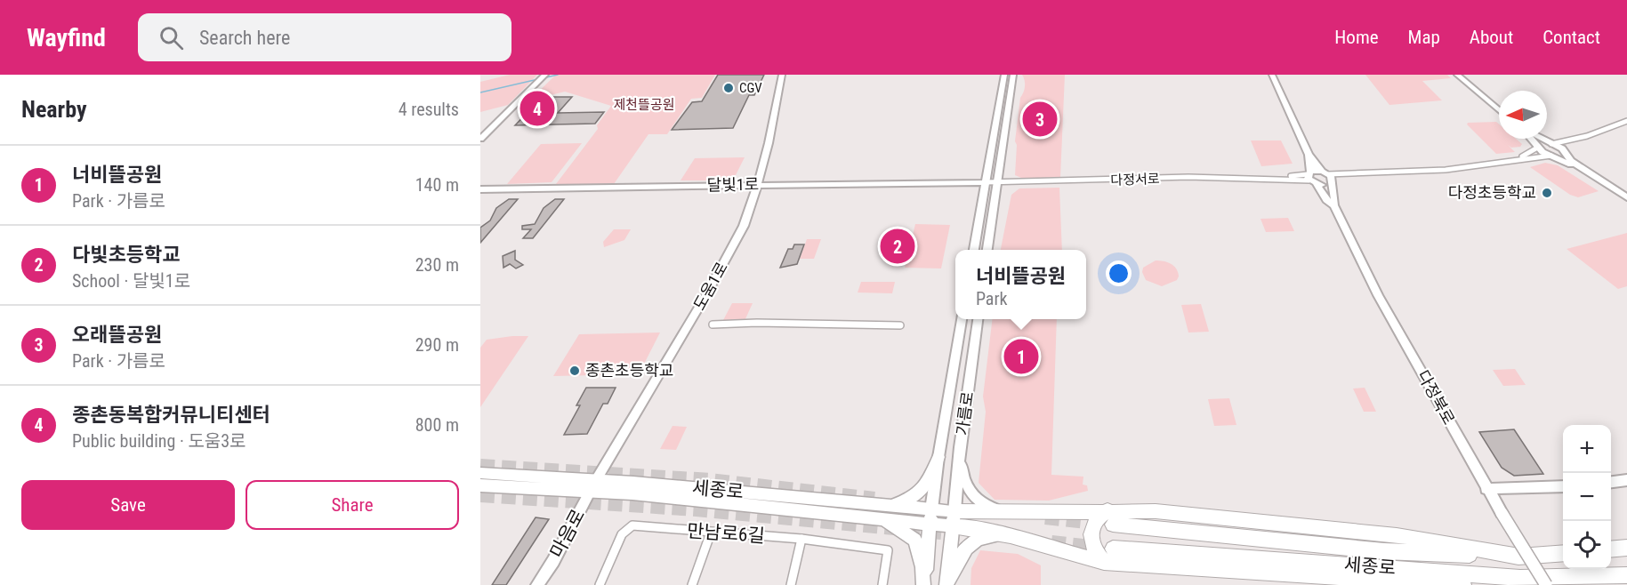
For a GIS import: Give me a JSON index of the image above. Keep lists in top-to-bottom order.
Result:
{
  "streets": {
    "highway": ["세종로"],
    "street": [
      "다정서로",
      "달빛1로",
      "도움1로",
      "다정북로",
      "가름로",
      "마음로",
      "만남로6길"
    ]
  },
  "crossings": [
    ["다정서로", "달빛1로"],
    ["달빛1로", "도움1로"],
    ["도움1로", "세종로"],
    ["도움1로", "마음로"],
    ["가름로", "세종로"],
    ["세종로", "마음로"]
  ],
  "parks": ["제천뜰공원"],
  "places": ["CGV", "다정초등학교", "종촌초등학교"],
  "north": "left",
  "page": {
    "header": "Wayfind",
    "search": "Search here",
    "nav": [
      "Home",
      "Map",
      "About",
      "Contact"
    ],
    "heading": ["Nearby", "4 results"],
    "pins": [
      "4",
      "3",
      "2",
      "1"
    ],
    "list": [
      {
        "mark": "1",
        "name": "너비뜰공원",
        "note": "Park · 가름로",
        "value": "140 m"
      },
      {
        "mark": "2",
        "name": "다빛초등학교",
        "note": "School · 달빛1로",
        "value": "230 m"
      },
      {
        "mark": "3",
        "name": "오래뜰공원",
        "note": "Park · 가름로",
        "value": "290 m"
      },
      {
        "mark": "4",
        "name": "종촌동복합커뮤니티센터",
        "note": "Public building · 도움3로",
        "value": "800 m"
      }
    ],
    "popup": ["너비뜰공원", "Park"],
    "map_buttons": ["+", "−"],
    "buttons": ["Save", "Share"]
  }
}
